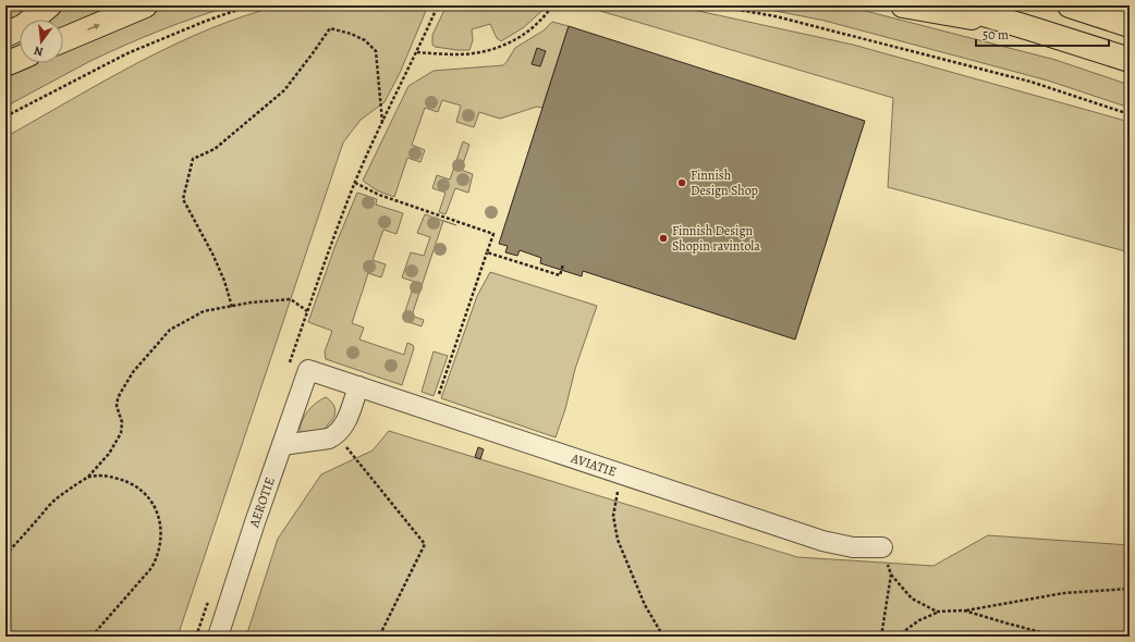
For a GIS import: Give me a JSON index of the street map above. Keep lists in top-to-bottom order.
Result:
{
  "streets": {
    "street": ["AVIATIE", "AEROTIE"]
  },
  "crossings": [
    ["AVIATIE", "AEROTIE"]
  ],
  "places": ["Finnish Design Shop", "Finnish Design Shopin ravintola"],
  "scale_bar": "50 m",
  "north": "bottom"
}
